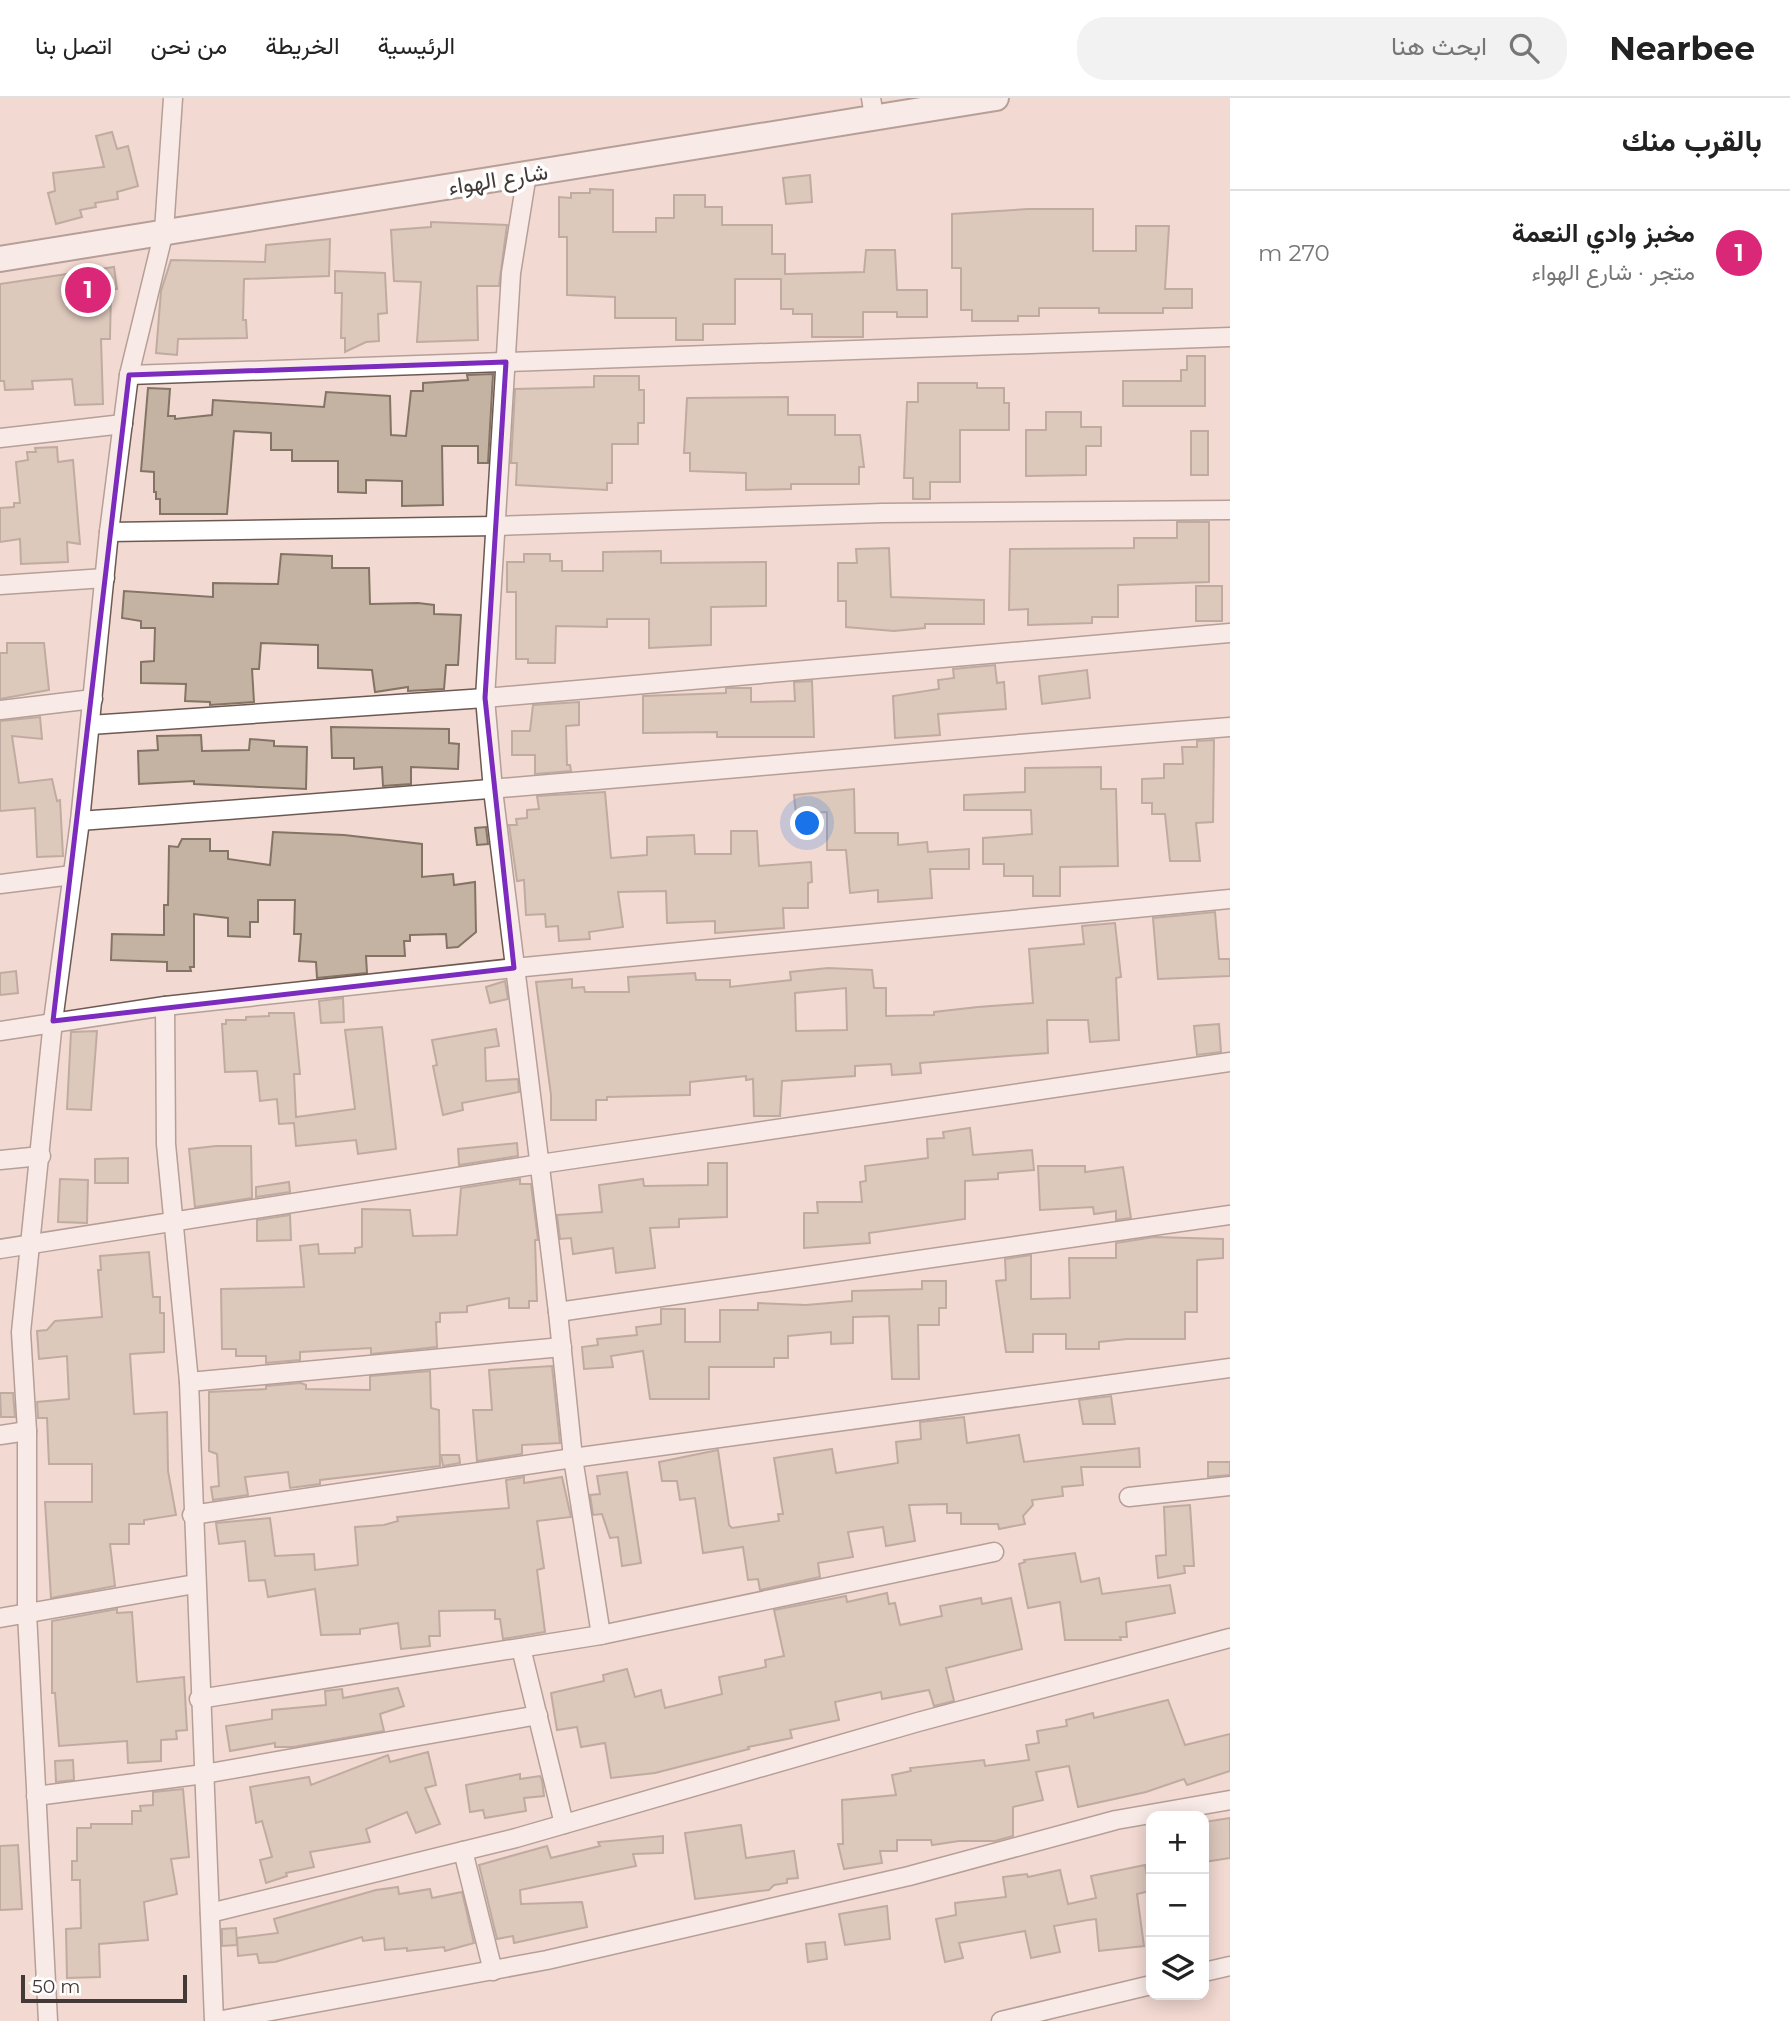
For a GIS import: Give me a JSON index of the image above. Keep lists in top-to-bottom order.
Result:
{
  "streets": {
    "street": ["شارع الهواء"]
  },
  "scale_bar": "50 m",
  "page": {
    "header": "Nearbee",
    "search": "ابحث هنا",
    "nav": [
      "الرئيسية",
      "الخريطة",
      "من نحن",
      "اتصل بنا"
    ],
    "heading": "بالقرب منك",
    "list": [
      {
        "mark": "1",
        "name": "مخبز وادي النعمة",
        "note": "متجر · شارع الهواء",
        "value": "270 m"
      }
    ],
    "pins": "1",
    "map_buttons": ["+", "−"],
    "scale": "50 m"
  }
}
